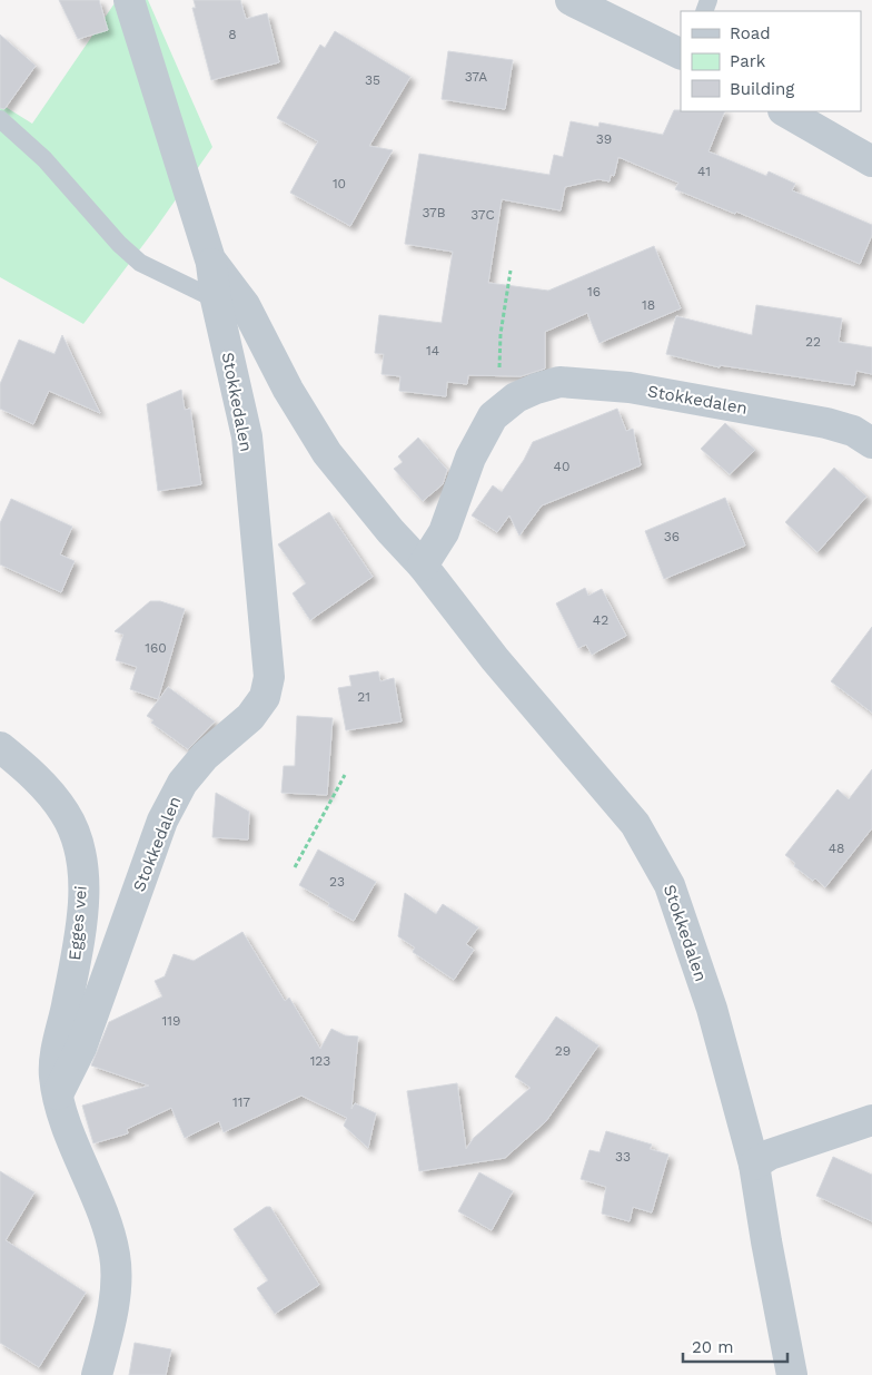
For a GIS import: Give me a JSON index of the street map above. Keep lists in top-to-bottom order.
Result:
{
  "streets": {
    "street": ["Stokkedalen", "Egges vei"]
  },
  "crossings": [
    ["Stokkedalen", "Egges vei"]
  ],
  "house_numbers": [
    "8",
    "37A",
    "35",
    "39",
    "41",
    "10",
    "37B",
    "37C",
    "16",
    "18",
    "22",
    "14",
    "40",
    "36",
    "42",
    "160",
    "21",
    "48",
    "23",
    "119",
    "29",
    "123",
    "117",
    "33"
  ],
  "legend": ["Road", "Park", "Building"],
  "scale_bar": "20 m"
}
